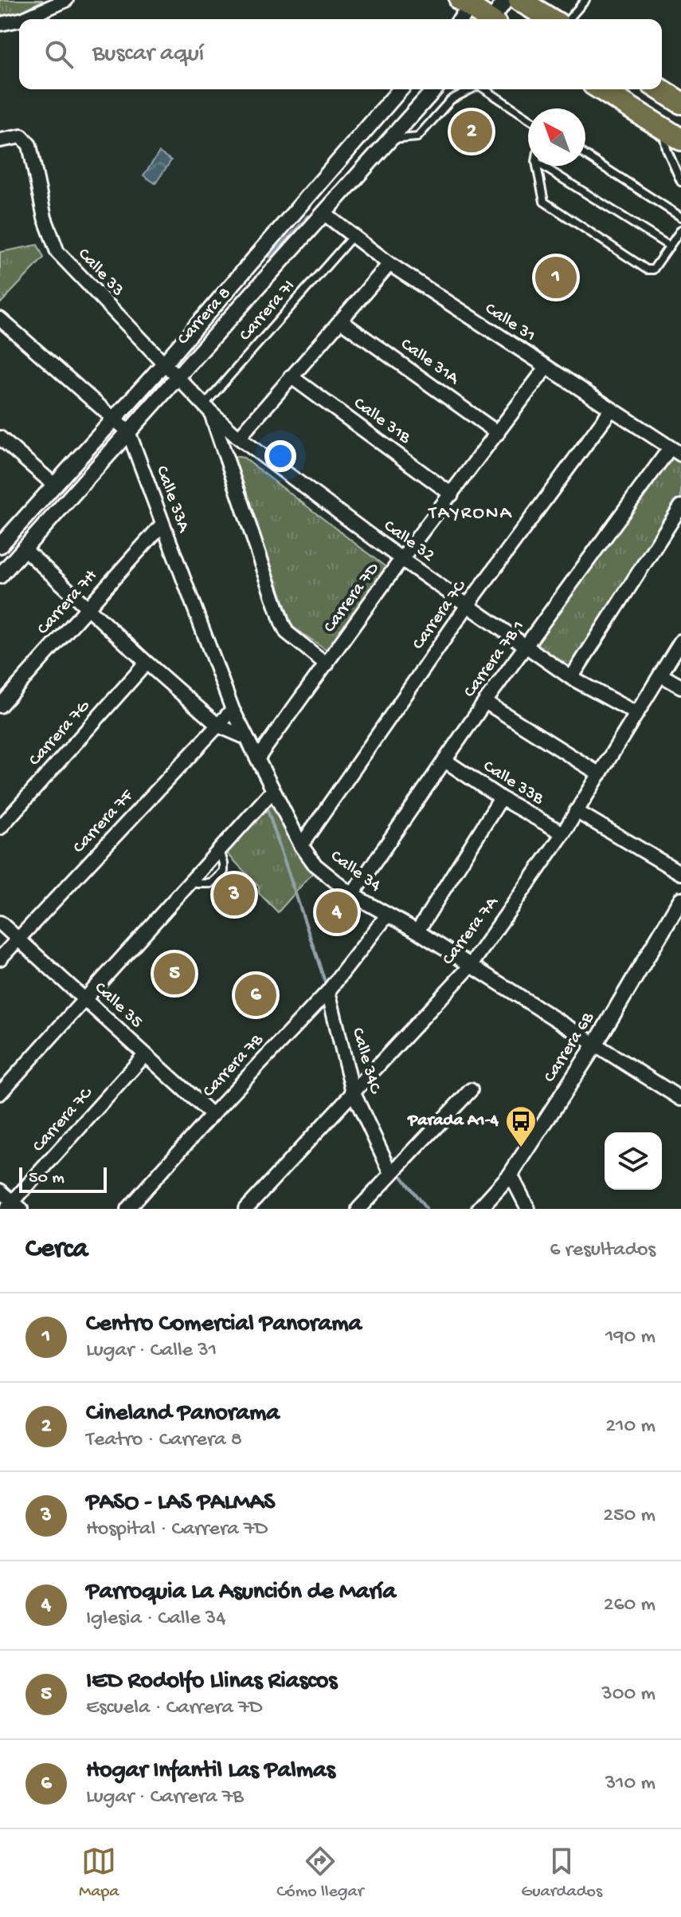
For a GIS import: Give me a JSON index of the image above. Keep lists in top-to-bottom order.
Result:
{
  "streets": {
    "street": [
      "Calle 33",
      "Carrera 8",
      "Calle 31",
      "Calle 31A",
      "Calle 31B",
      "Calle 33A",
      "Calle 32",
      "Carrera 7D",
      "Carrera 7H",
      "Carrera 7C",
      "Carrera 7B 1",
      "Carrera 7G",
      "Calle 33B",
      "Carrera 7F",
      "Calle 34",
      "Carrera 7A",
      "Calle 35",
      "Carrera 6B",
      "Calle 34C",
      "Carrera 7B"
    ],
    "lane": ["Carrera 7I"]
  },
  "crossings": [
    ["Calle 33", "Carrera 8"],
    ["Calle 33", "Calle 32"],
    ["Carrera 7I", "Calle 31"],
    ["Carrera 7I", "Calle 32"],
    ["Carrera 8", "Calle 31"],
    ["Carrera 8", "Calle 33A"],
    ["Carrera 8", "Calle 32"],
    ["Calle 31", "Carrera 7D"],
    ["Calle 31", "Carrera 7C"],
    ["Calle 31", "Carrera 7B 1"],
    ["Calle 31A", "Carrera 7D"],
    ["Calle 31B", "Carrera 7D"],
    ["Calle 33A", "Carrera 7H"],
    ["Calle 33A", "Carrera 7F"],
    ["Calle 33A", "Calle 34"],
    ["Calle 32", "Carrera 7D"],
    ["Calle 32", "Carrera 7C"],
    ["Calle 32", "Carrera 7B 1"],
    ["Calle 32", "Carrera 7A"],
    ["Carrera 7D", "Calle 34"],
    ["Carrera 7C", "Calle 34"],
    ["Carrera 7C", "Calle 35"],
    ["Carrera 7B 1", "Calle 33B"],
    ["Carrera 7B 1", "Calle 34"],
    ["Calle 33B", "Carrera 7A"],
    ["Carrera 7F", "Calle 35"],
    ["Calle 34", "Carrera 7A"],
    ["Calle 34", "Carrera 6B"],
    ["Calle 34", "Carrera 7B"],
    ["Carrera 7A", "Calle 34C"],
    ["Calle 35", "Carrera 7B"],
    ["Calle 34C", "Carrera 7B"]
  ],
  "districts": ["TAYRONA"],
  "places": {
    "bus stop": ["Parada A1-4"]
  },
  "scale_bar": "50 m",
  "north": "top left",
  "page": {
    "search": "Buscar aquí",
    "pins": [
      "2",
      "1",
      "3",
      "4",
      "5",
      "6"
    ],
    "scale": "50 m",
    "heading": ["Cerca", "6 resultados"],
    "list": [
      {
        "mark": "1",
        "name": "Centro Comercial Panorama",
        "note": "Lugar · Calle 31",
        "value": "190 m"
      },
      {
        "mark": "2",
        "name": "Cineland Panorama",
        "note": "Teatro · Carrera 8",
        "value": "210 m"
      },
      {
        "mark": "3",
        "name": "PASO - LAS PALMAS",
        "note": "Hospital · Carrera 7D",
        "value": "250 m"
      },
      {
        "mark": "4",
        "name": "Parroquia La Asunción de María",
        "note": "Iglesia · Calle 34",
        "value": "260 m"
      },
      {
        "mark": "5",
        "name": "IED Rodolfo Llinas Riascos",
        "note": "Escuela · Carrera 7D",
        "value": "300 m"
      },
      {
        "mark": "6",
        "name": "Hogar Infantil Las Palmas",
        "note": "Lugar · Carrera 7B",
        "value": "310 m"
      }
    ],
    "nav": ["Mapa", "Cómo llegar", "Guardados"]
  }
}
